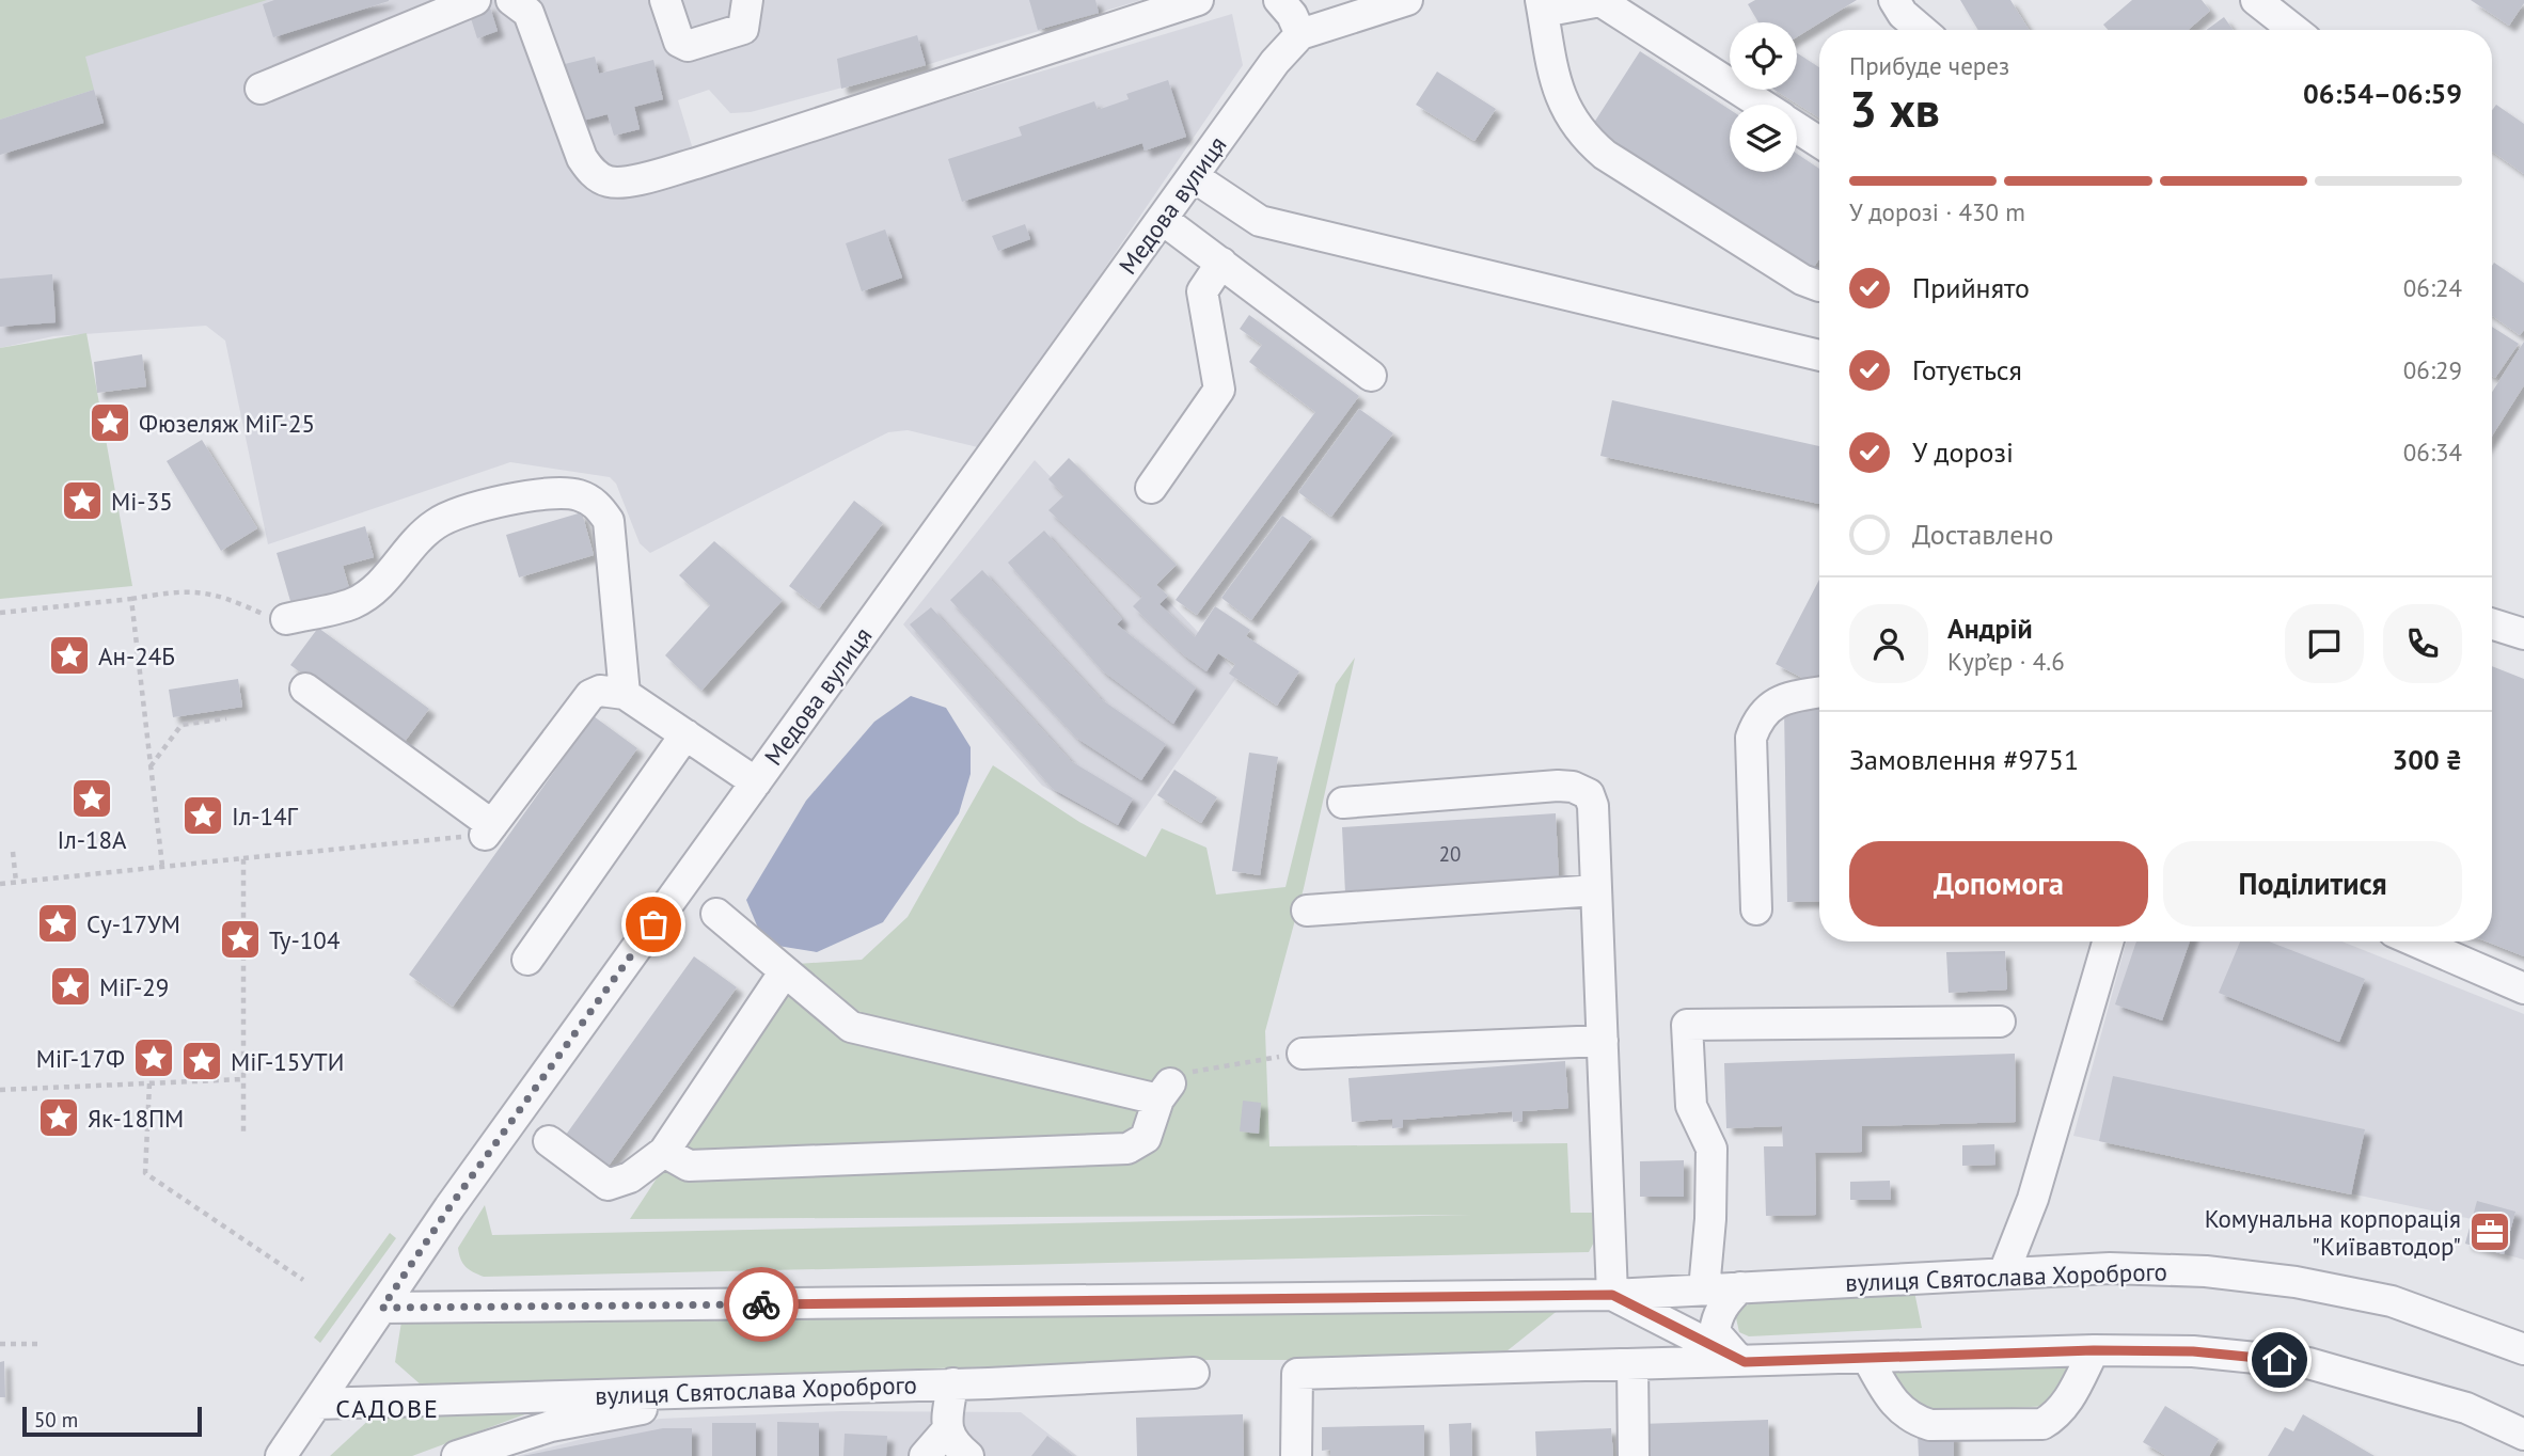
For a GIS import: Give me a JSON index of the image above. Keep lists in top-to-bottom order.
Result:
{
  "streets": {
    "street": ["Медова вулиця", "вулиця Святослава Хороброго"]
  },
  "crossings": [
    ["Медова вулиця", "вулиця Святослава Хороброго"]
  ],
  "districts": ["САДОВЕ"],
  "places": {
    "place": [
      "Фюзеляж МіГ-25",
      "Мі-35",
      "Ан-24Б",
      "Іл-18А",
      "Іл-14Г",
      "Су-17УМ",
      "Ту-104",
      "МіГ-29",
      "МіГ-17Ф",
      "МіГ-15УТИ",
      "Як-18ПМ"
    ],
    "office": ["Комунальна корпорація \"Київавтодор\""]
  },
  "house_numbers": ["20"],
  "scale_bar": "50 m",
  "page": {
    "heading": ["3 хв", "Прибуде через", "06:54–06:59"],
    "panel": [
      "Андрій",
      "Кур’єр · 4.6",
      "Замовлення #9751",
      "300 ₴"
    ],
    "bar": "У дорозі · 430 m",
    "list": [
      ["Прийнято", "06:24"],
      ["Готується", "06:29"],
      ["У дорозі", "06:34"],
      "Доставлено"
    ],
    "buttons": ["Допомога", "Поділитися"],
    "scale": "50 m"
  }
}
